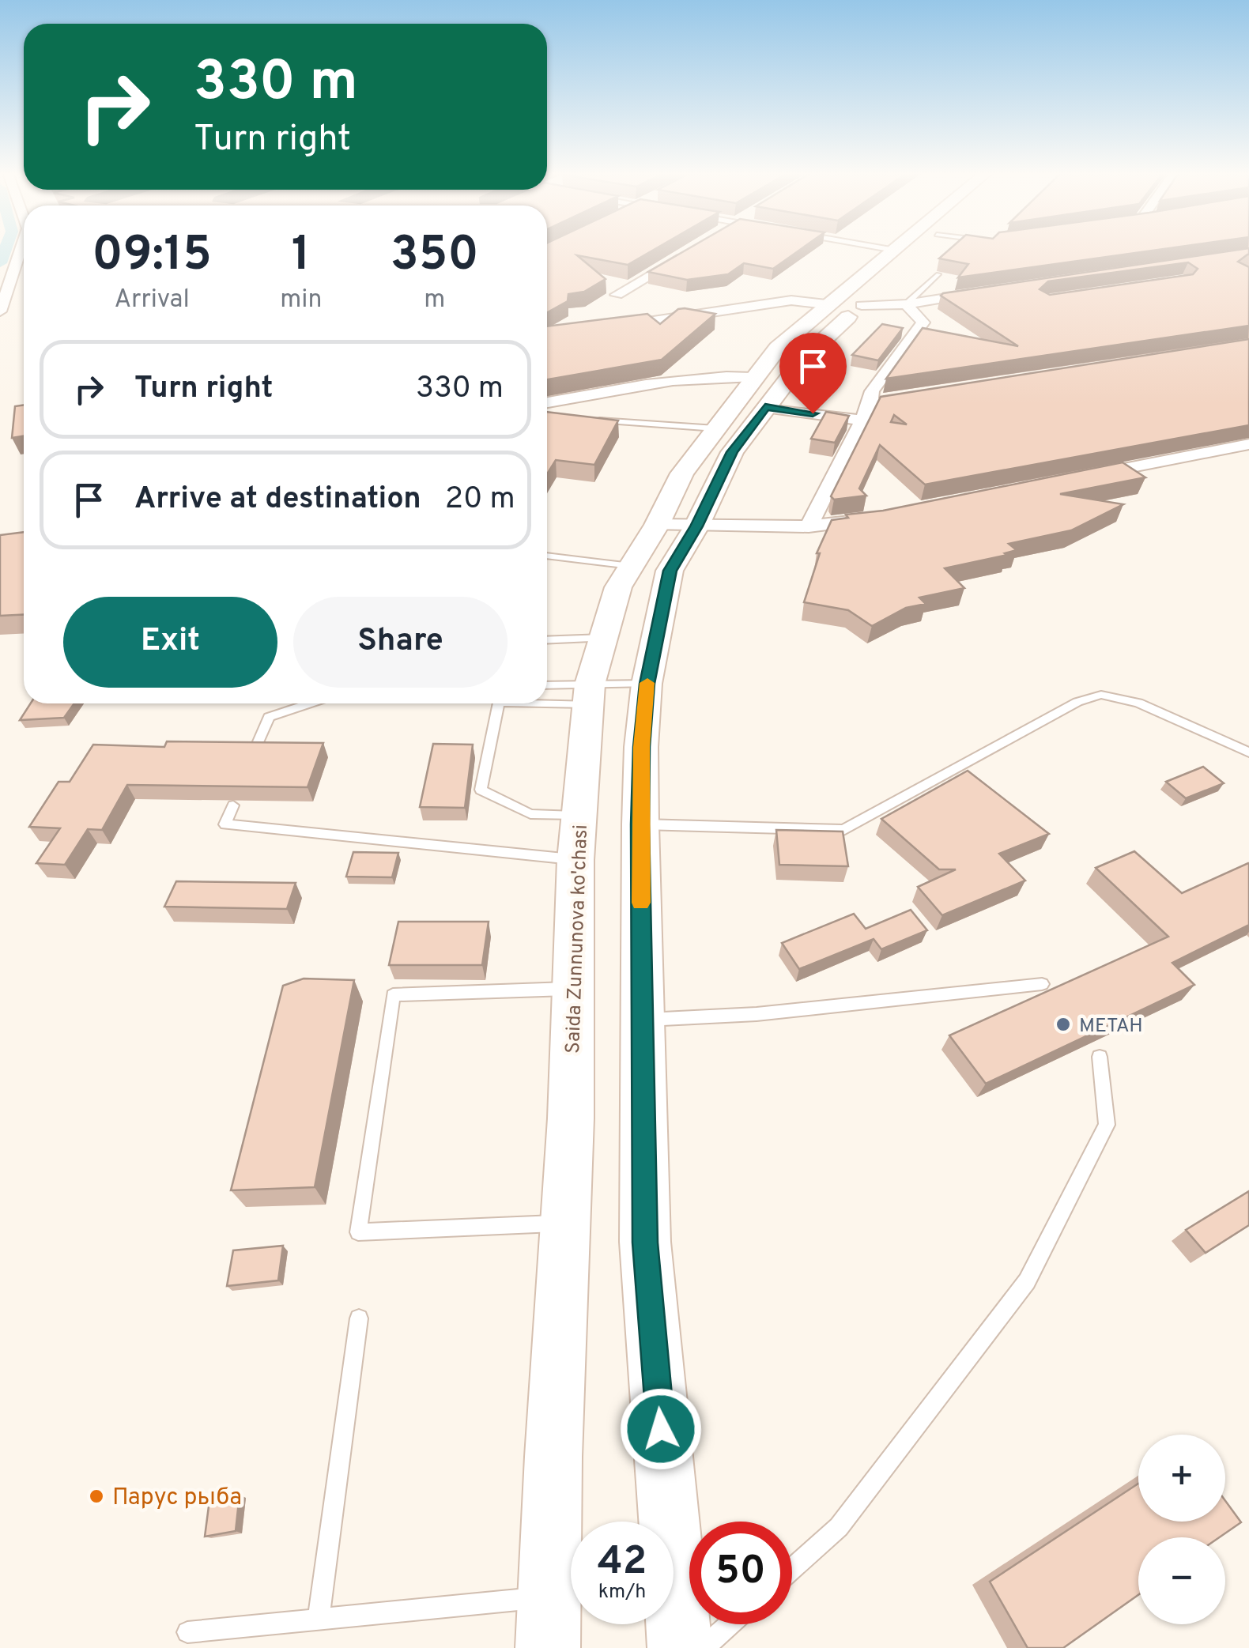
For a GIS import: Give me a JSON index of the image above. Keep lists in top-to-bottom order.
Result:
{
  "streets": {
    "main road": ["Saida Zunnunova ko'chasi"]
  },
  "places": ["МЕТАН", "Парус рыба"],
  "page": {
    "turn": ["330 m", "Turn right"],
    "eta": [
      "09:15",
      "Arrival",
      "1",
      "min",
      "350",
      "m"
    ],
    "list": [
      {
        "name": "Turn right",
        "value": "330 m"
      },
      {
        "name": "Arrive at destination",
        "value": "20 m"
      }
    ],
    "buttons": ["Exit", "Share"],
    "map_buttons": ["+", "−"],
    "speed": "42 km/h",
    "limit": "50"
  }
}
